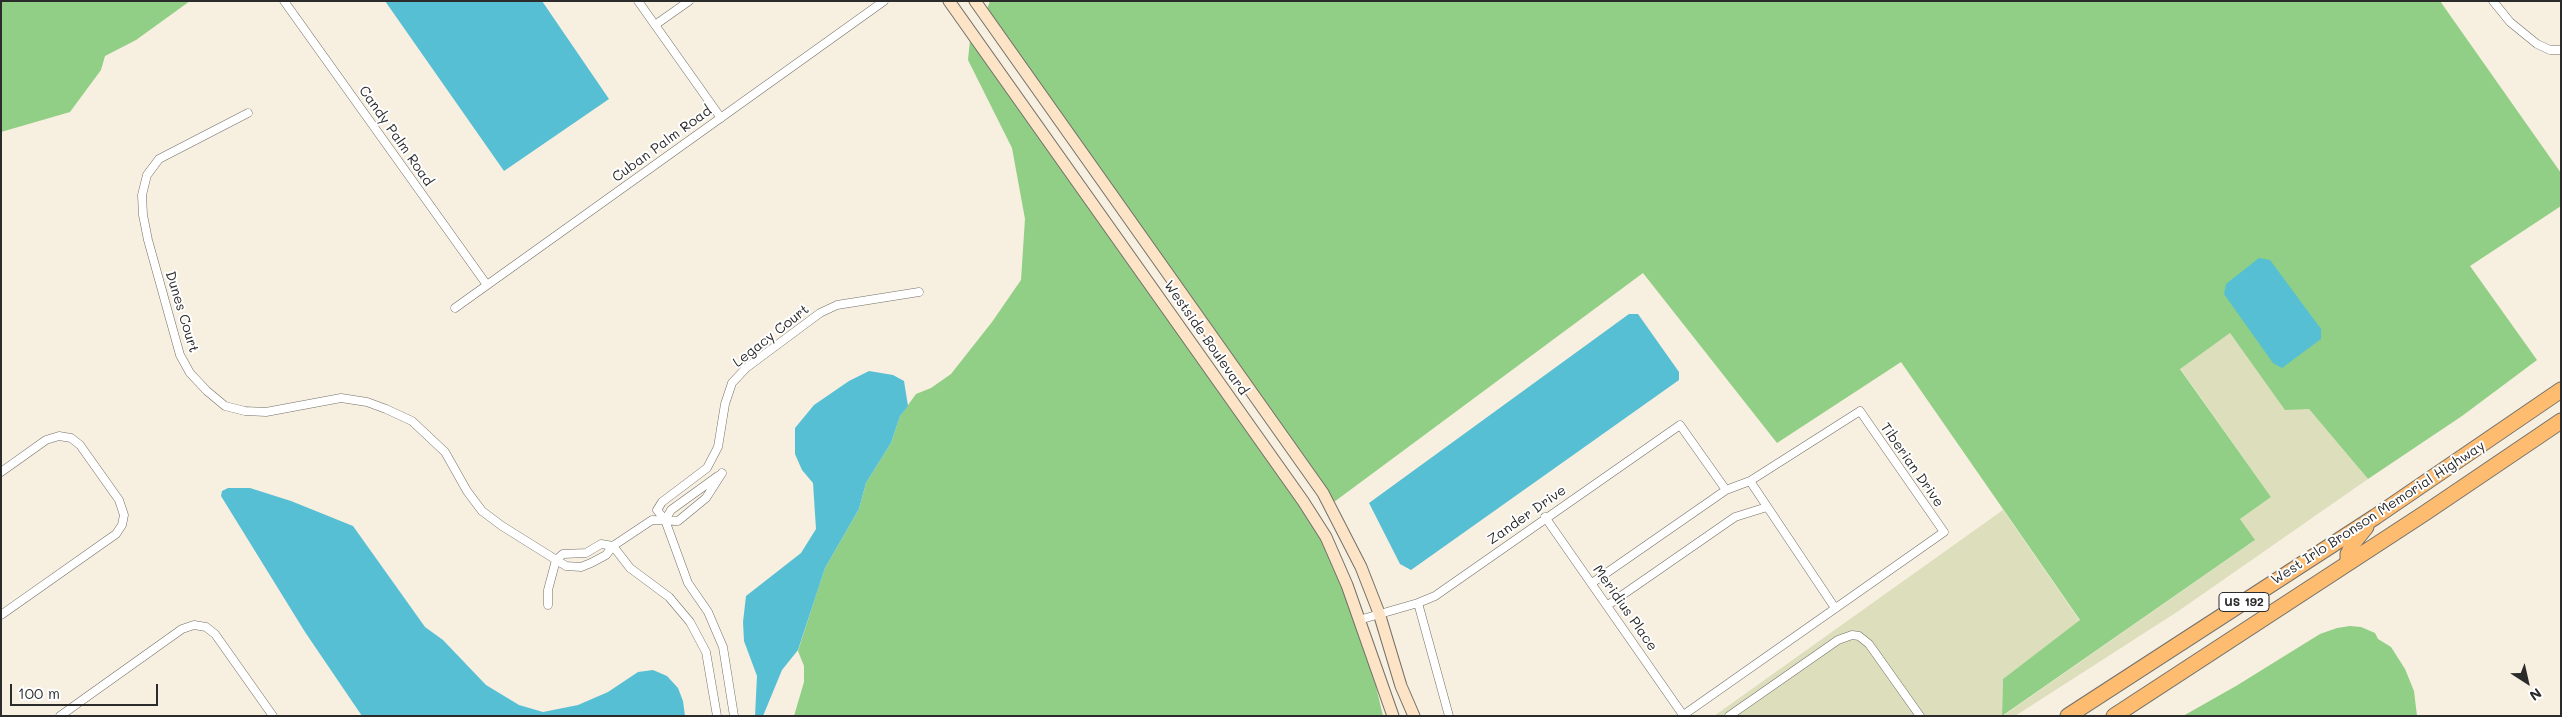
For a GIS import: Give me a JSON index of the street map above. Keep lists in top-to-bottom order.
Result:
{
  "streets": {
    "highway": ["West Irlo Bronson Memorial Highway", "US 192"],
    "street": [
      "Candy Palm Road",
      "Cuban Palm Road",
      "Dunes Court",
      "Legacy Court",
      "Westside Boulevard",
      "Tiberian Drive",
      "Zander Drive",
      "Meridius Place"
    ]
  },
  "crossings": [
    ["Candy Palm Road", "Cuban Palm Road"],
    ["Dunes Court", "Legacy Court"],
    ["Westside Boulevard", "Zander Drive"],
    ["Tiberian Drive", "Zander Drive"],
    ["Tiberian Drive", "Meridius Place"],
    ["Zander Drive", "Meridius Place"]
  ],
  "scale_bar": "100 m",
  "north": "bottom right"
}
